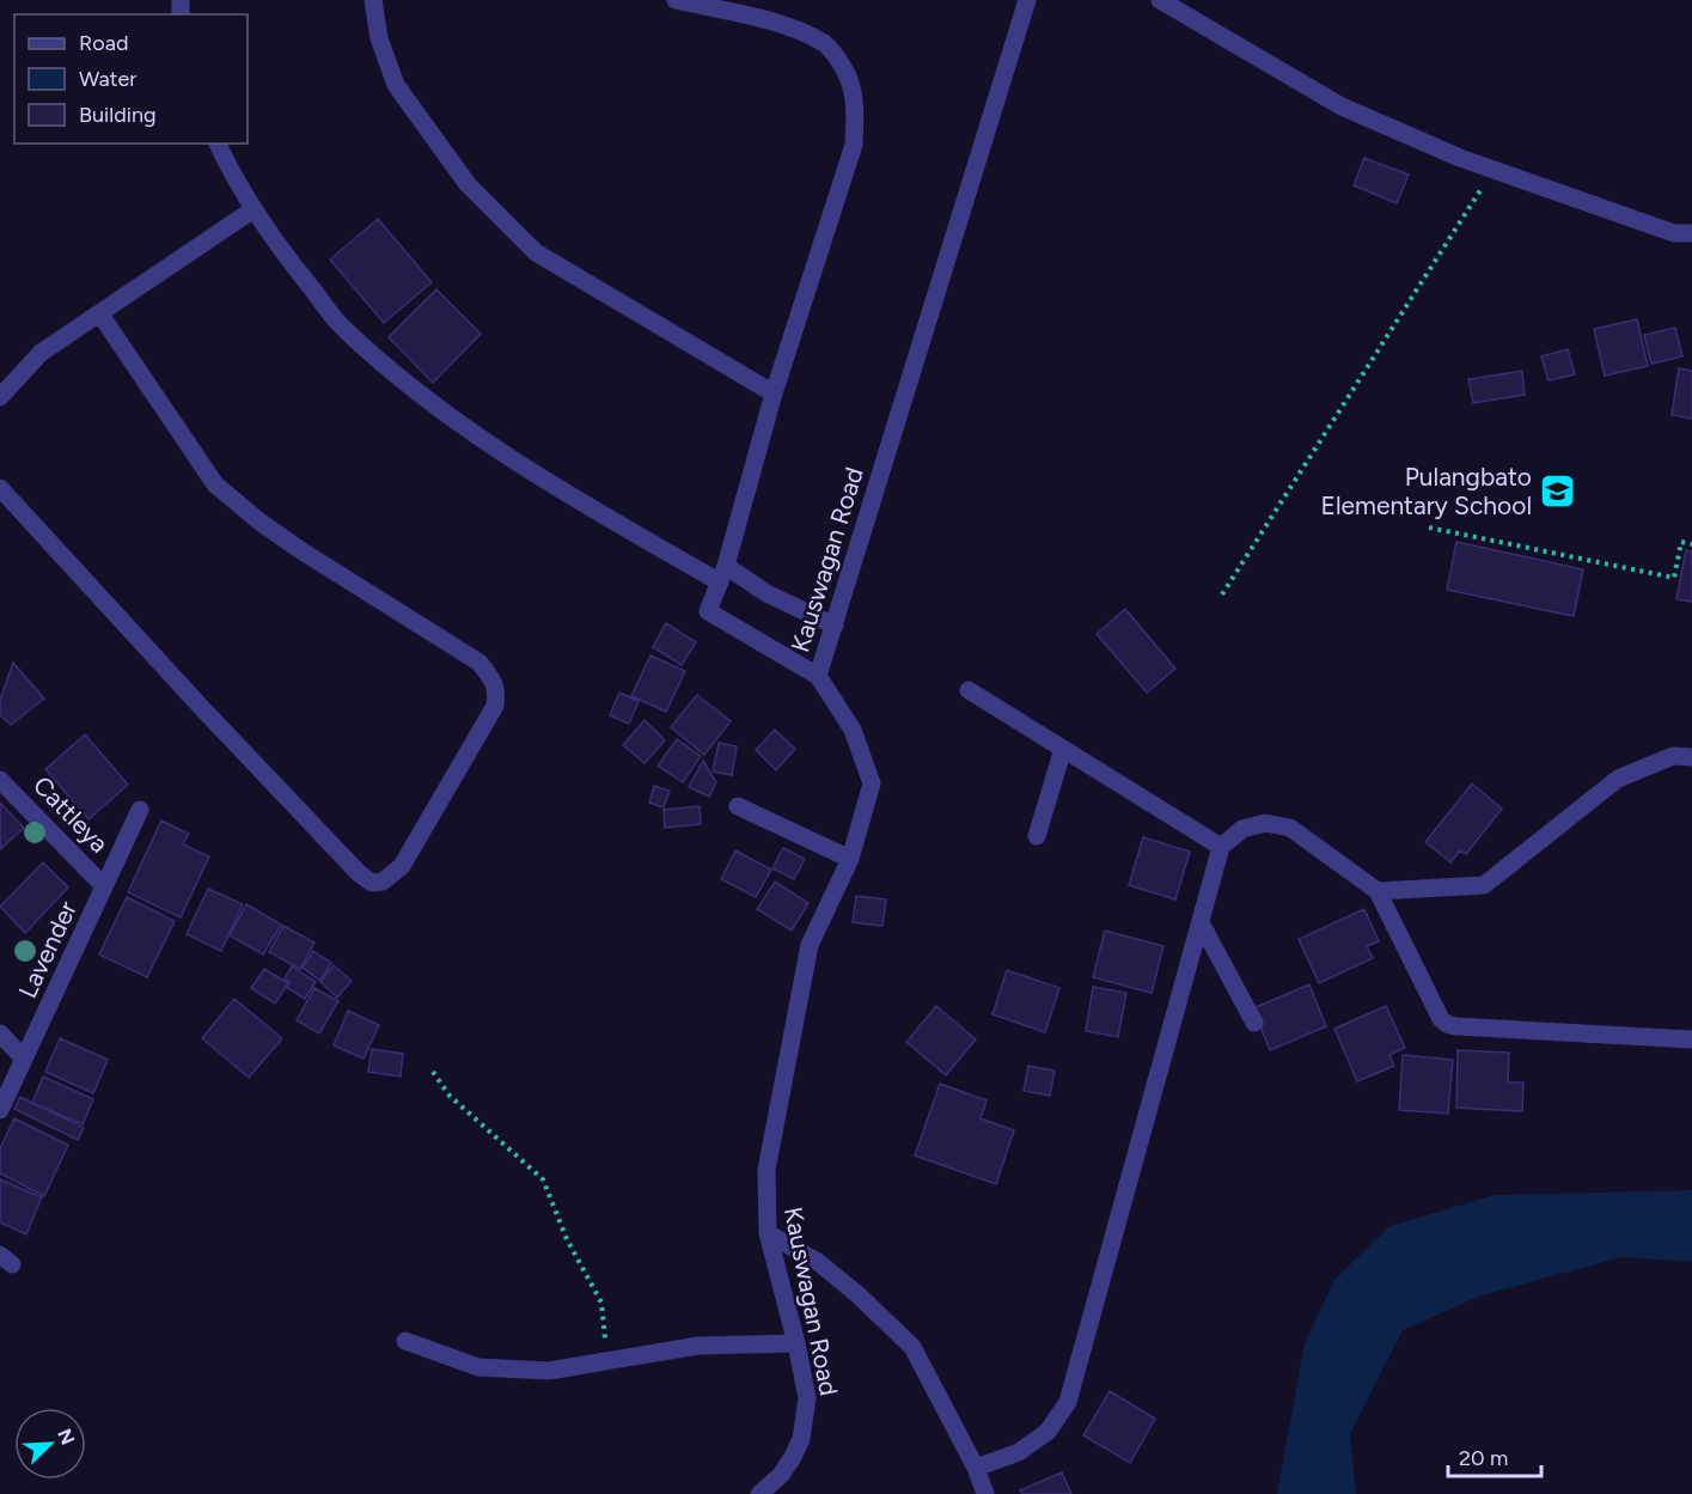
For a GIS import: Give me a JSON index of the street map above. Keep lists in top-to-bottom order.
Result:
{
  "streets": {
    "street": ["Kauswagan Road", "Cattleya", "Lavender"]
  },
  "crossings": [
    ["Cattleya", "Lavender"]
  ],
  "places": {
    "school or university": ["Pulangbato Elementary School"]
  },
  "legend": ["Road", "Water", "Building"],
  "scale_bar": "20 m",
  "north": "top right"
}
